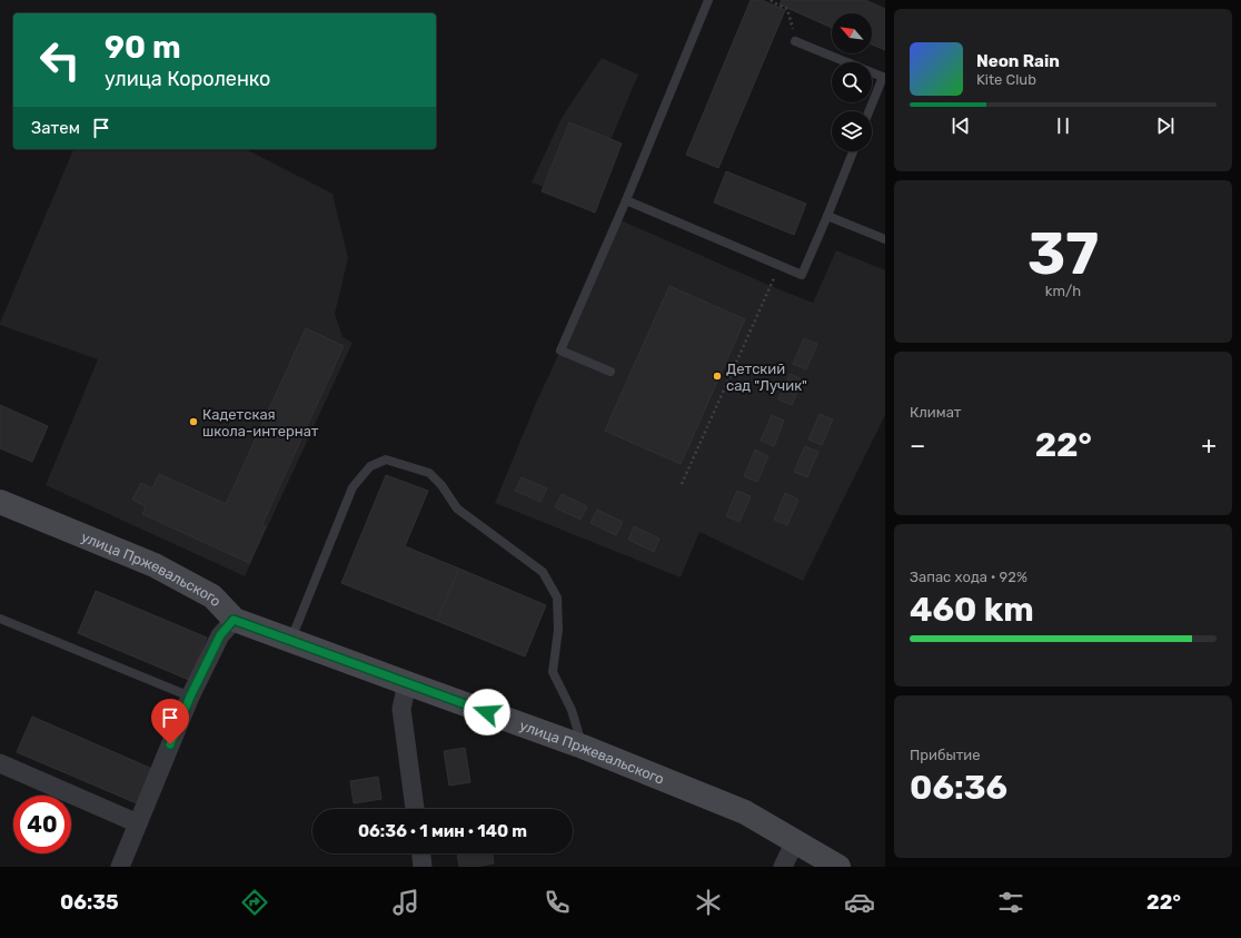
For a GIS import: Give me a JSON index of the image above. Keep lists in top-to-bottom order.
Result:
{
  "streets": {
    "street": ["улица Пржевальского"]
  },
  "places": ["Детский сад \"Лучик\"", "Кадетская школа-интернат"],
  "north": "top left",
  "page": {
    "turn": ["90 m", "улица Короленко"],
    "song": ["Neon Rain", "Kite Club"],
    "then": "Затем",
    "tile": [
      ["37", "km/h"],
      "Климат",
      ["Запас хода · 92%", "460 km"],
      ["Прибытие", "06:36"]
    ],
    "heat": ["−", "22°", "+"],
    "limit": "40",
    "trip": "06:36 · 1 мин · 140 m",
    "tabs": ["06:35", "22°"]
  }
}
